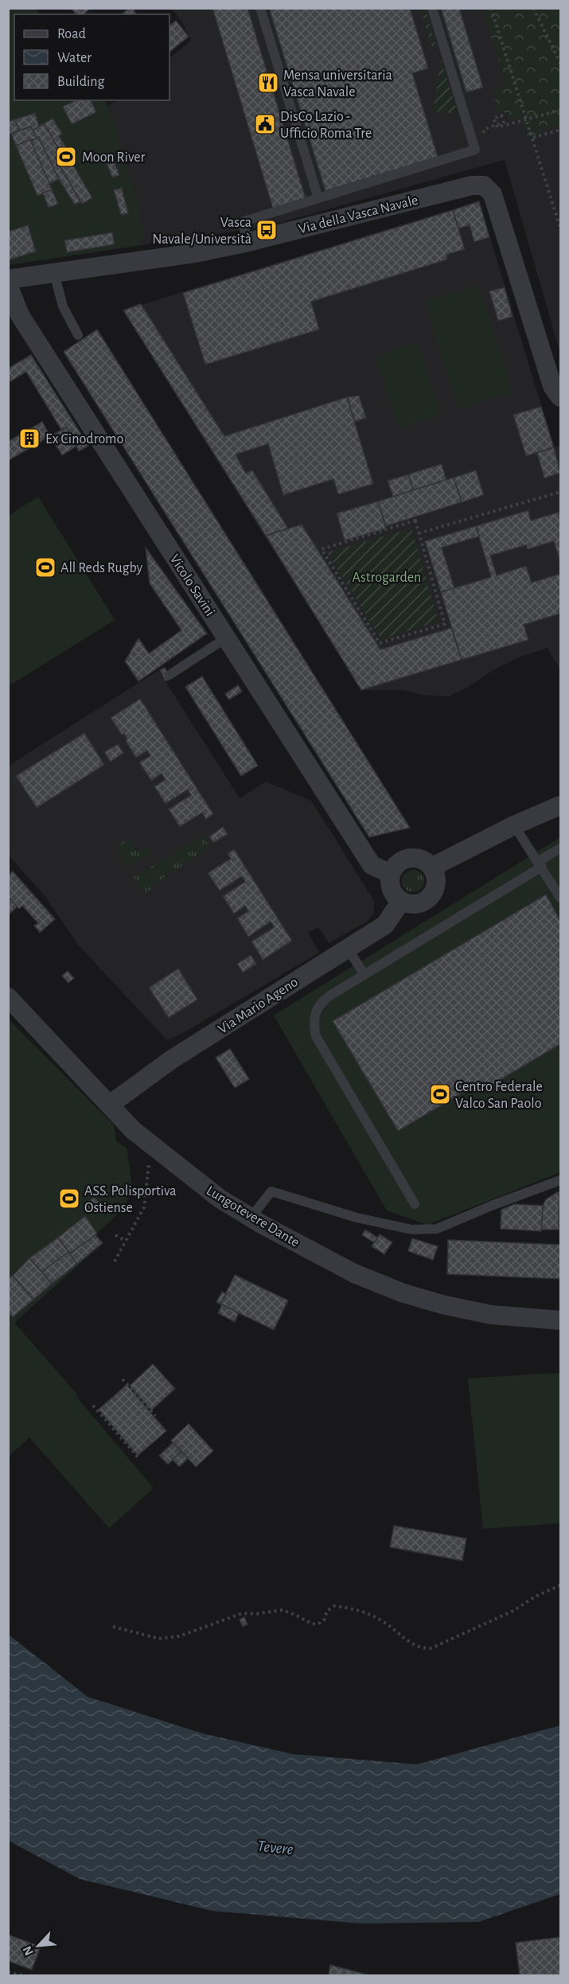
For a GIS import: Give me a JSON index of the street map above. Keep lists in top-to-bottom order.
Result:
{
  "streets": {
    "street": [
      "Via della Vasca Navale",
      "Vicolo Savini",
      "Via Mario Ageno",
      "Lungotevere Dante"
    ]
  },
  "crossings": [
    ["Vicolo Savini", "Via Mario Ageno"],
    ["Via Mario Ageno", "Lungotevere Dante"]
  ],
  "water": ["Tevere"],
  "parks": ["Astrogarden"],
  "places": {
    "restaurant": ["Mensa universitaria Vasca Navale"],
    "public building": ["DisCo Lazio - Ufficio Roma Tre"],
    "sports": [
      "Moon River",
      "All Reds Rugby",
      "Centro Federale Valco San Paolo",
      "ASS. Polisportiva Ostiense"
    ],
    "bus stop": ["Vasca Navale/Università"],
    "building": ["Ex Cinodromo"]
  },
  "legend": ["Road", "Water", "Building"],
  "north": "bottom left"
}
